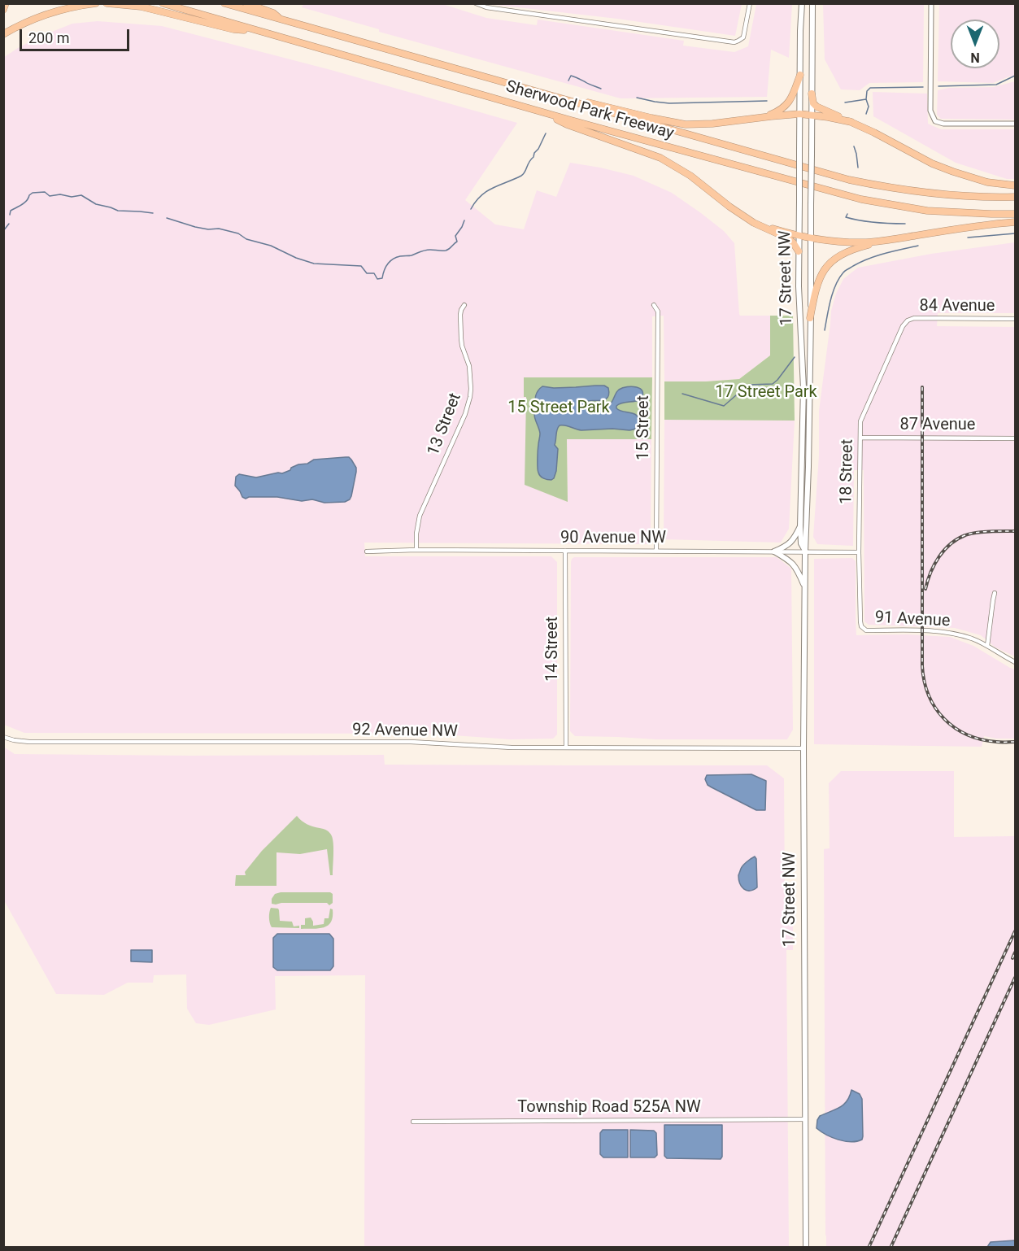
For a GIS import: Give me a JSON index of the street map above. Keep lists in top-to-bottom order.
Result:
{
  "streets": {
    "highway": ["Sherwood Park Freeway"],
    "main road": ["17 Street NW"],
    "street": [
      "84 Avenue",
      "13 Street",
      "87 Avenue",
      "15 Street",
      "18 Street",
      "90 Avenue NW",
      "91 Avenue",
      "14 Street",
      "92 Avenue NW",
      "Township Road 525A NW"
    ]
  },
  "crossings": [
    ["17 Street NW", "90 Avenue NW"],
    ["17 Street NW", "92 Avenue NW"],
    ["17 Street NW", "Township Road 525A NW"],
    ["84 Avenue", "18 Street"],
    ["13 Street", "90 Avenue NW"],
    ["87 Avenue", "18 Street"],
    ["15 Street", "90 Avenue NW"],
    ["18 Street", "90 Avenue NW"],
    ["18 Street", "91 Avenue"],
    ["90 Avenue NW", "14 Street"],
    ["14 Street", "92 Avenue NW"]
  ],
  "parks": ["17 Street Park", "15 Street Park"],
  "scale_bar": "200 m",
  "north": "bottom"
}
